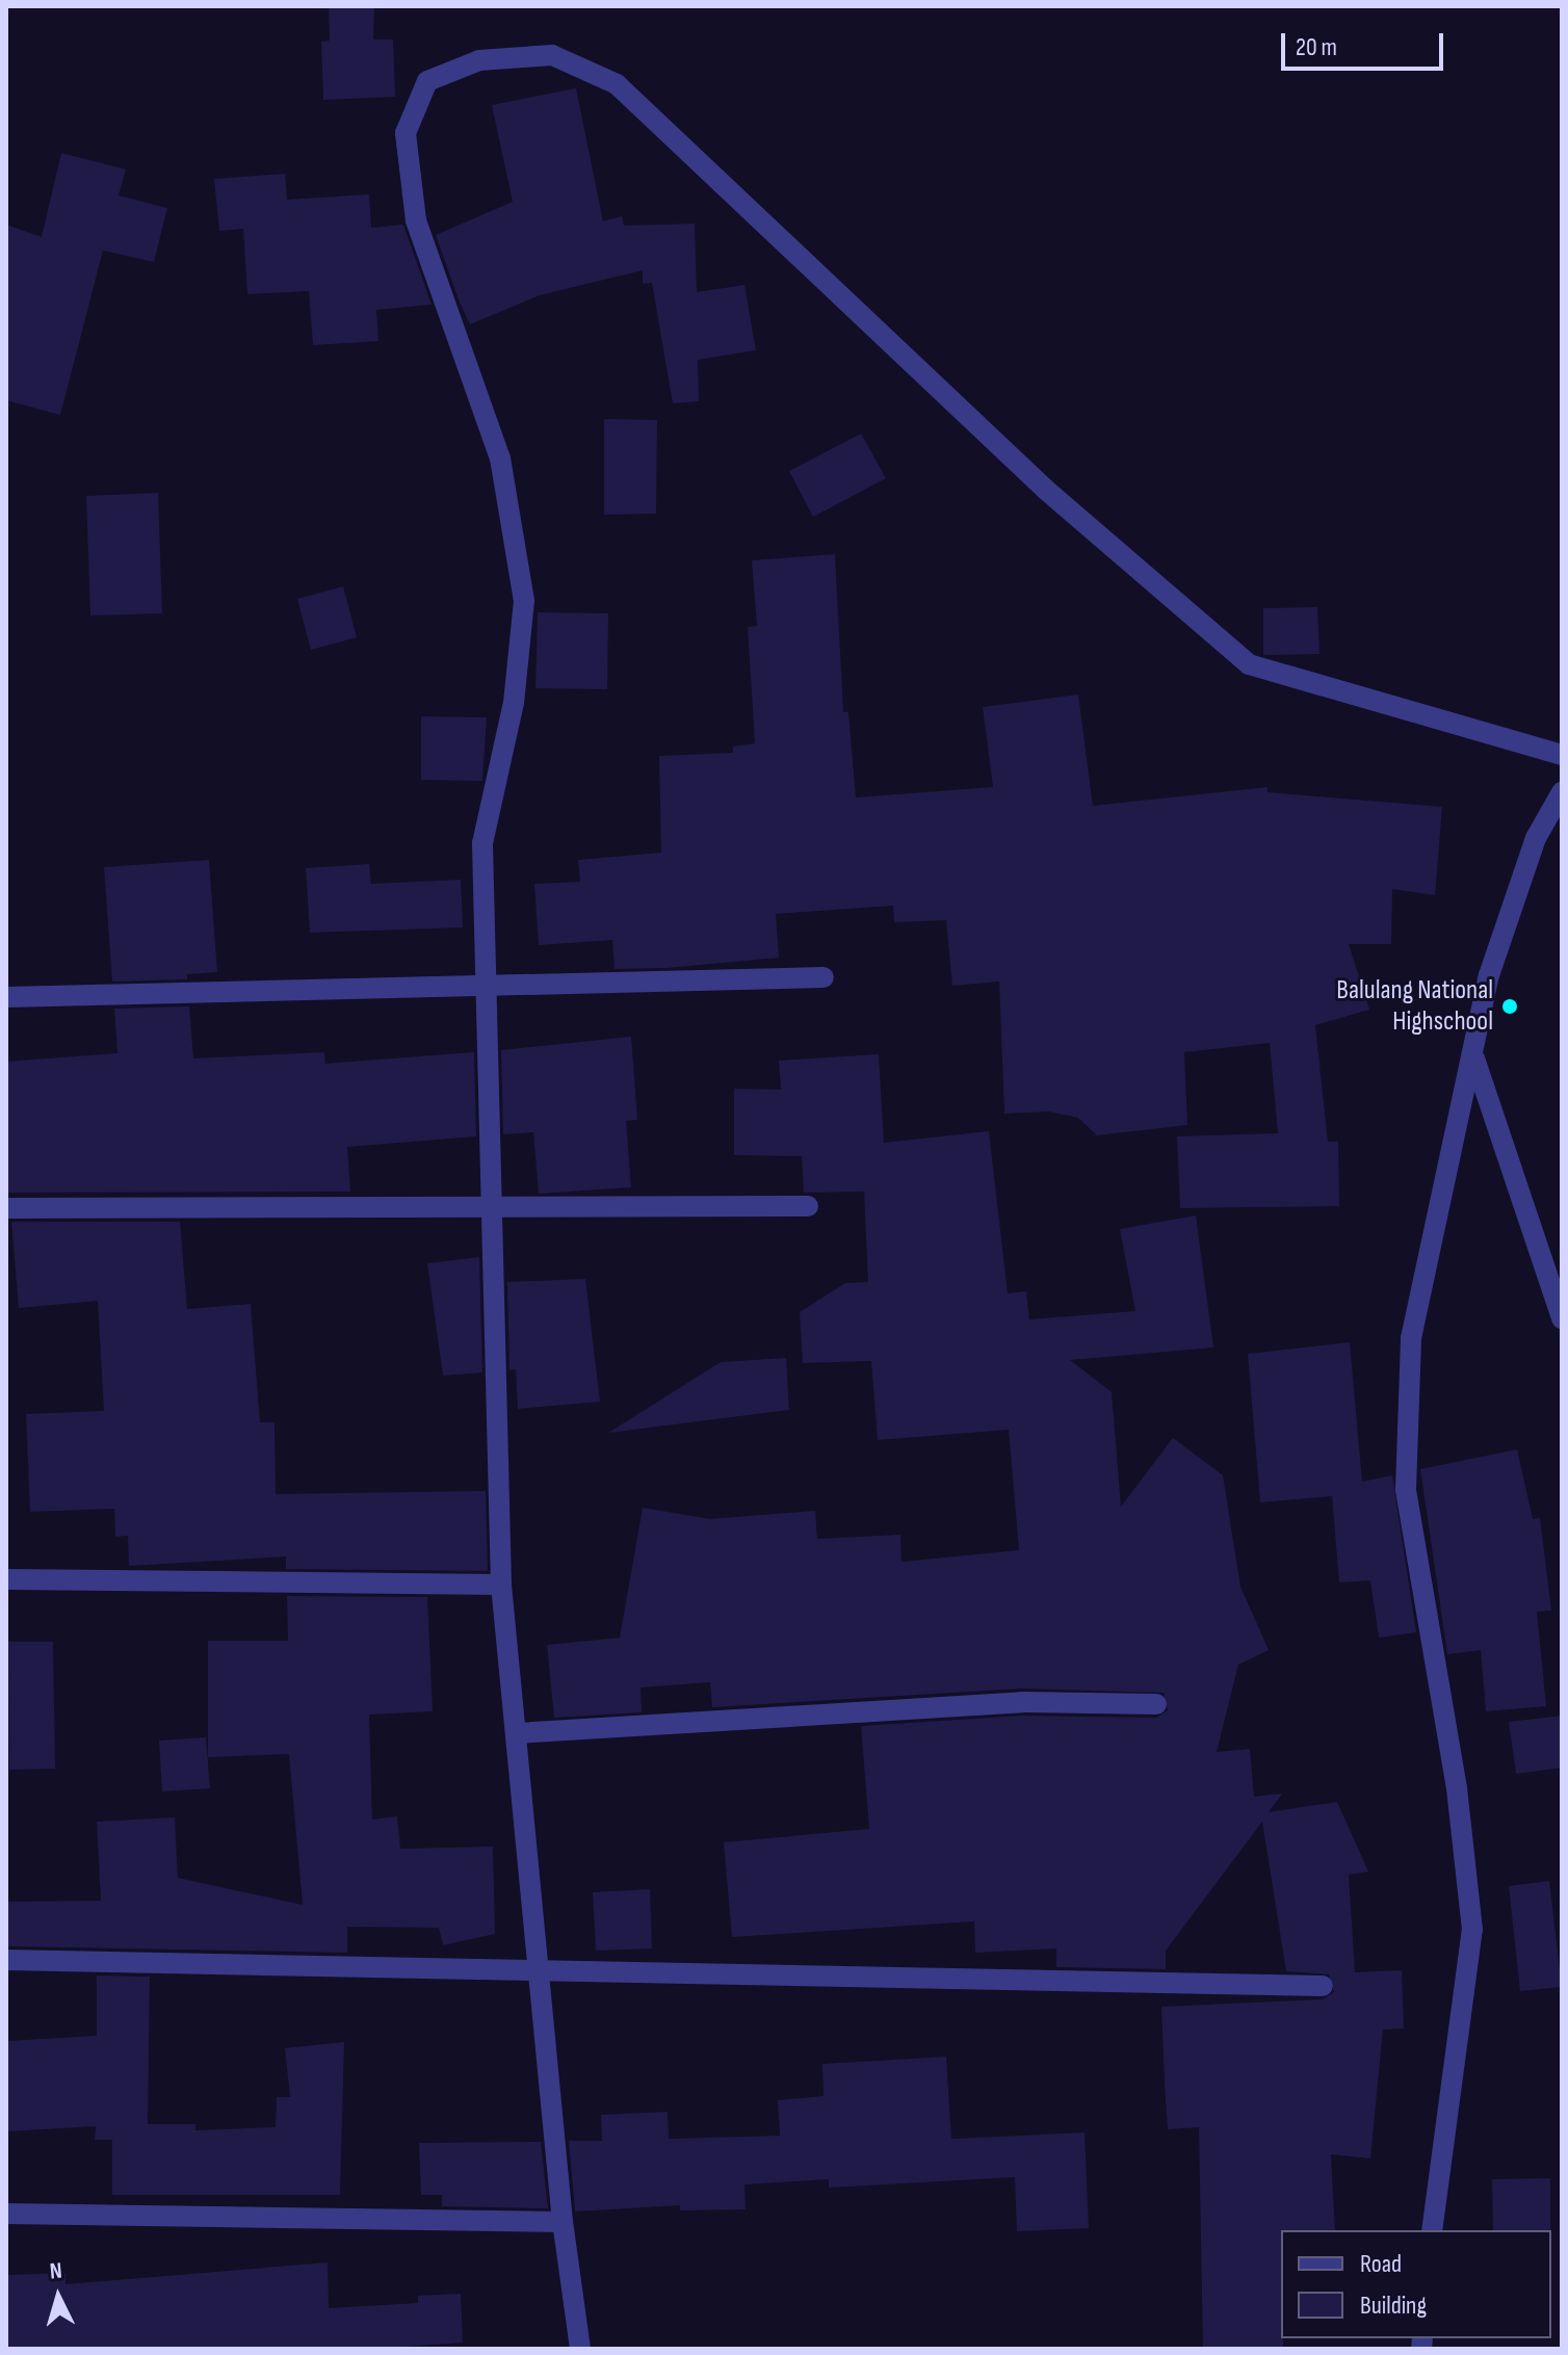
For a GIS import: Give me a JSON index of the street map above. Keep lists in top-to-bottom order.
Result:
{
  "places": ["Balulang National Highschool"],
  "legend": ["Road", "Building"],
  "scale_bar": "20 m",
  "north": "top"
}
